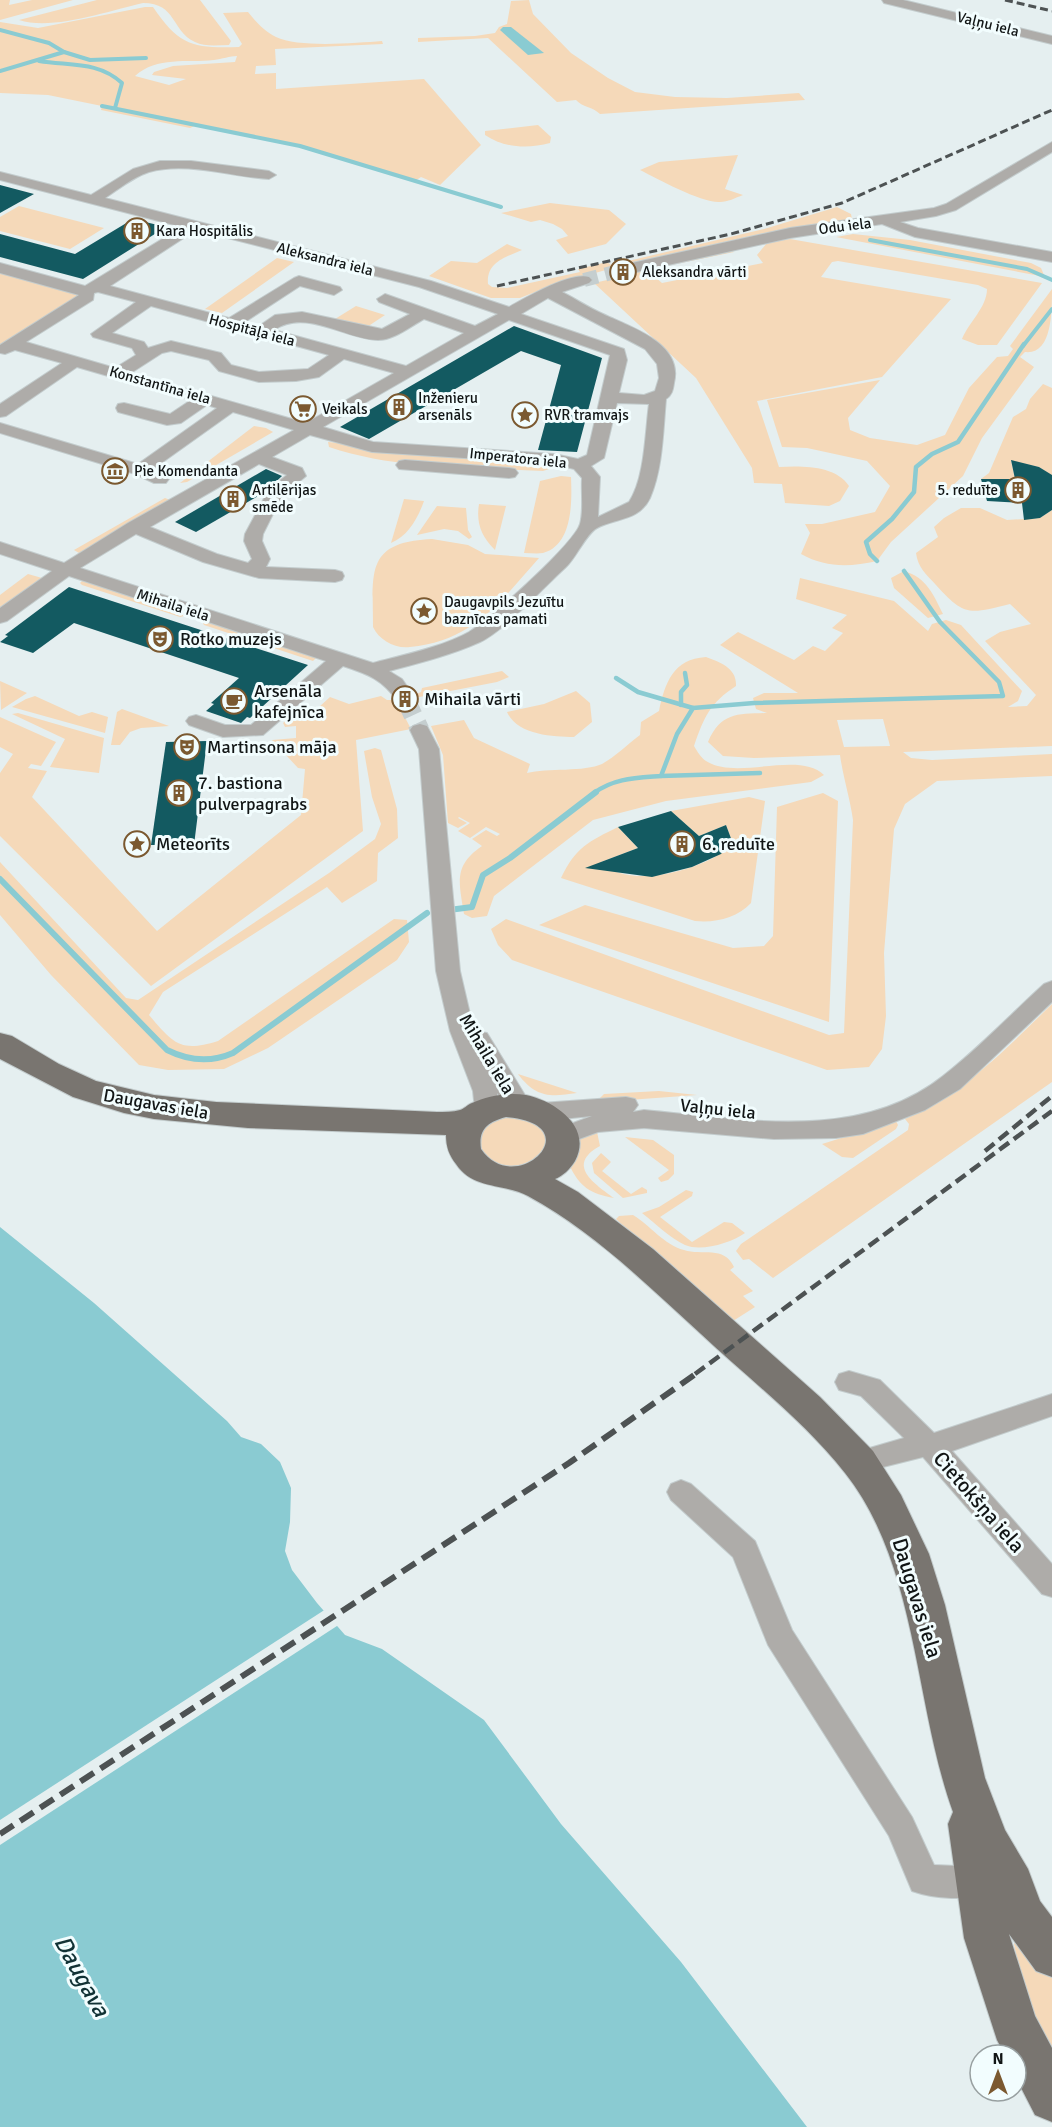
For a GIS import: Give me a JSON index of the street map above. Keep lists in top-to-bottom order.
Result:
{
  "streets": {
    "main road": ["Daugavas iela"],
    "street": [
      "Vaļņu iela",
      "Odu iela",
      "Aleksandra iela",
      "Hospitāļa iela",
      "Konstantīna iela",
      "Imperatora iela",
      "Mihaila iela",
      "Cietokšņa iela"
    ]
  },
  "crossings": [
    ["Vaļņu iela", "Mihaila iela"],
    ["Vaļņu iela", "Daugavas iela"],
    ["Konstantīna iela", "Imperatora iela"],
    ["Mihaila iela", "Daugavas iela"],
    ["Daugavas iela", "Cietokšņa iela"]
  ],
  "water": ["Daugava"],
  "places": {
    "building": [
      "Kara Hospitālis",
      "Aleksandra vārti",
      "Inženieru arsenāls",
      "5. reduīte",
      "Artilērijas smēde",
      "Mihaila vārti",
      "7. bastiona pulverpagrabs",
      "6. reduīte"
    ],
    "supermarket": ["Veikals"],
    "place": ["RVR tramvajs", "Daugavpils Jezuītu baznīcas pamati", "Meteorīts"],
    "museum": ["Pie Komendanta"],
    "theatre": ["Rotko muzejs", "Martinsona māja"],
    "cafe": ["Arsenāla kafejnīca"]
  },
  "north": "top"
}
